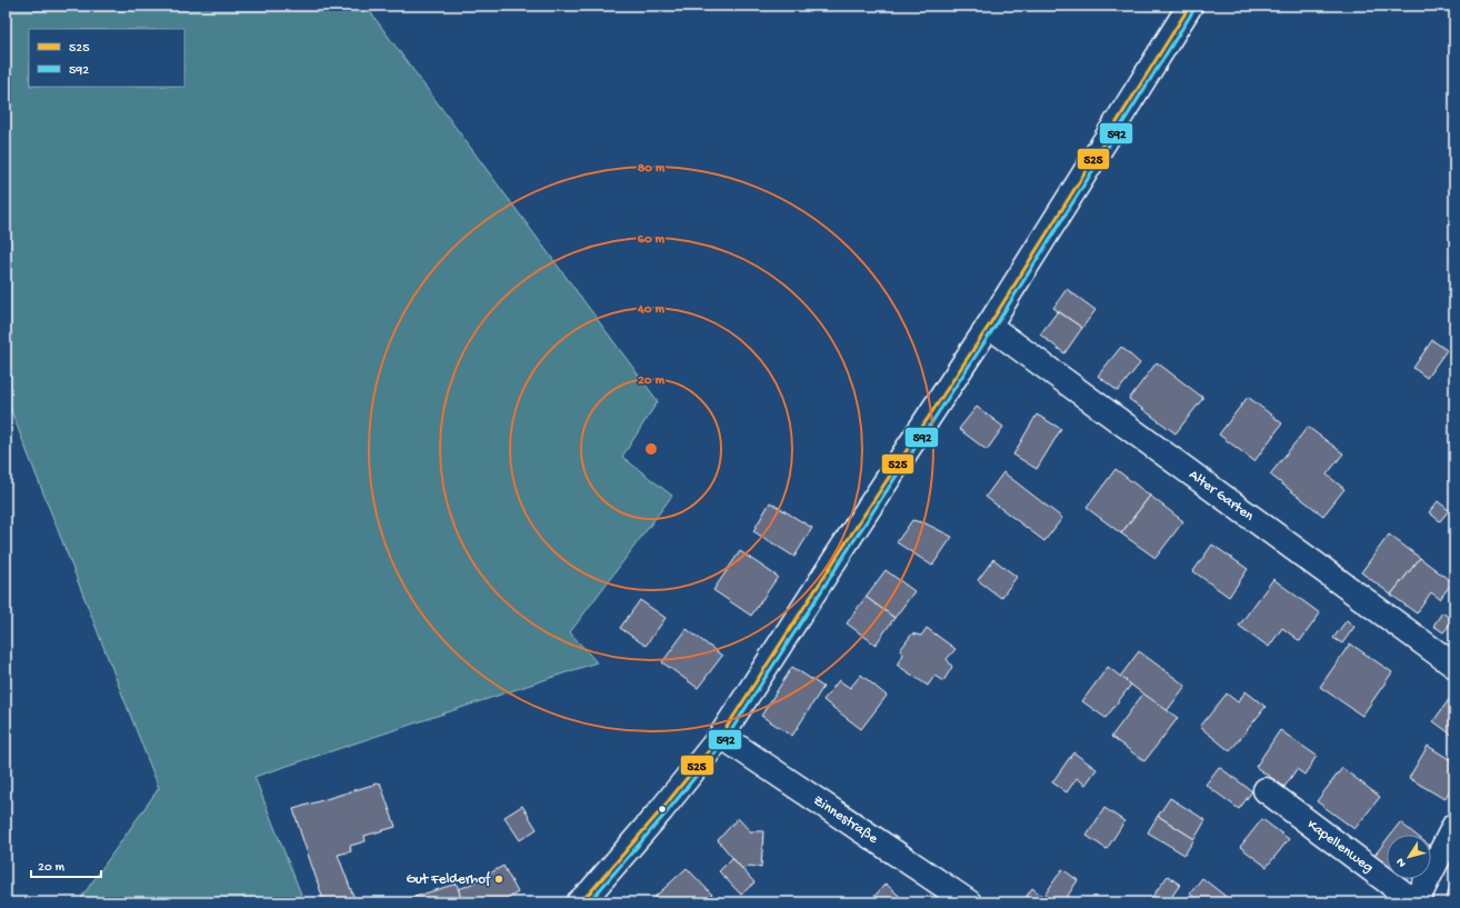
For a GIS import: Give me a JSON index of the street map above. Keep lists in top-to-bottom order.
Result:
{
  "streets": {
    "street": ["Alter Garten", "Zinnestraße", "Kapellenweg"]
  },
  "places": ["Gut Felderhof"],
  "lines": ["transit line 525", "transit line 592"],
  "legend": ["525", "592"],
  "scale_bar": "20 m",
  "north": "bottom left",
  "rings": [
    "80 m",
    "60 m",
    "40 m",
    "20 m"
  ]
}
